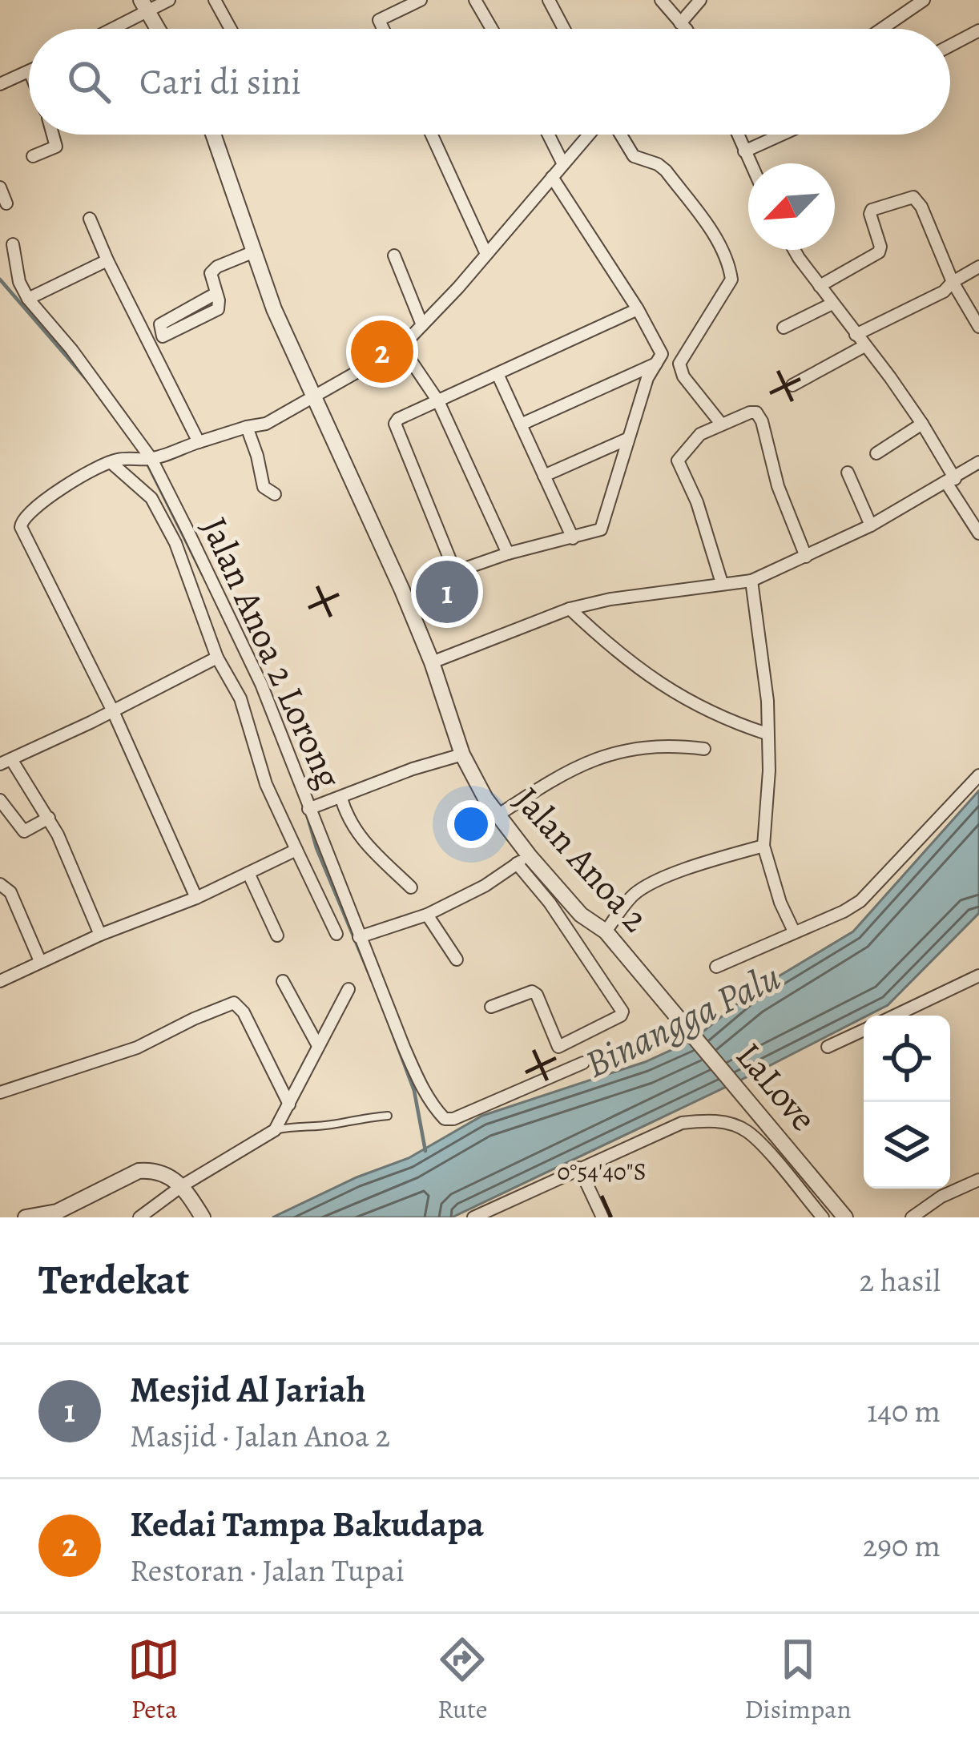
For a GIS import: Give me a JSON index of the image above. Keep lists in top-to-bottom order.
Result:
{
  "streets": {
    "street": ["Jalan Anoa 2 Lorong", "Jalan Anoa 2", "LaLove"]
  },
  "crossings": [
    ["Jalan Anoa 2", "LaLove"]
  ],
  "water": ["Binangga Palu"],
  "north": "bottom left",
  "page": {
    "search": "Cari di sini",
    "pins": ["2", "1"],
    "heading": ["Terdekat", "2 hasil"],
    "list": [
      {
        "mark": "1",
        "name": "Mesjid Al Jariah",
        "note": "Masjid · Jalan Anoa 2",
        "value": "140 m"
      },
      {
        "mark": "2",
        "name": "Kedai Tampa Bakudapa",
        "note": "Restoran · Jalan Tupai",
        "value": "290 m"
      }
    ],
    "nav": ["Peta", "Rute", "Disimpan"]
  },
  "coordinates": ["0°54'40\"S"]
}
